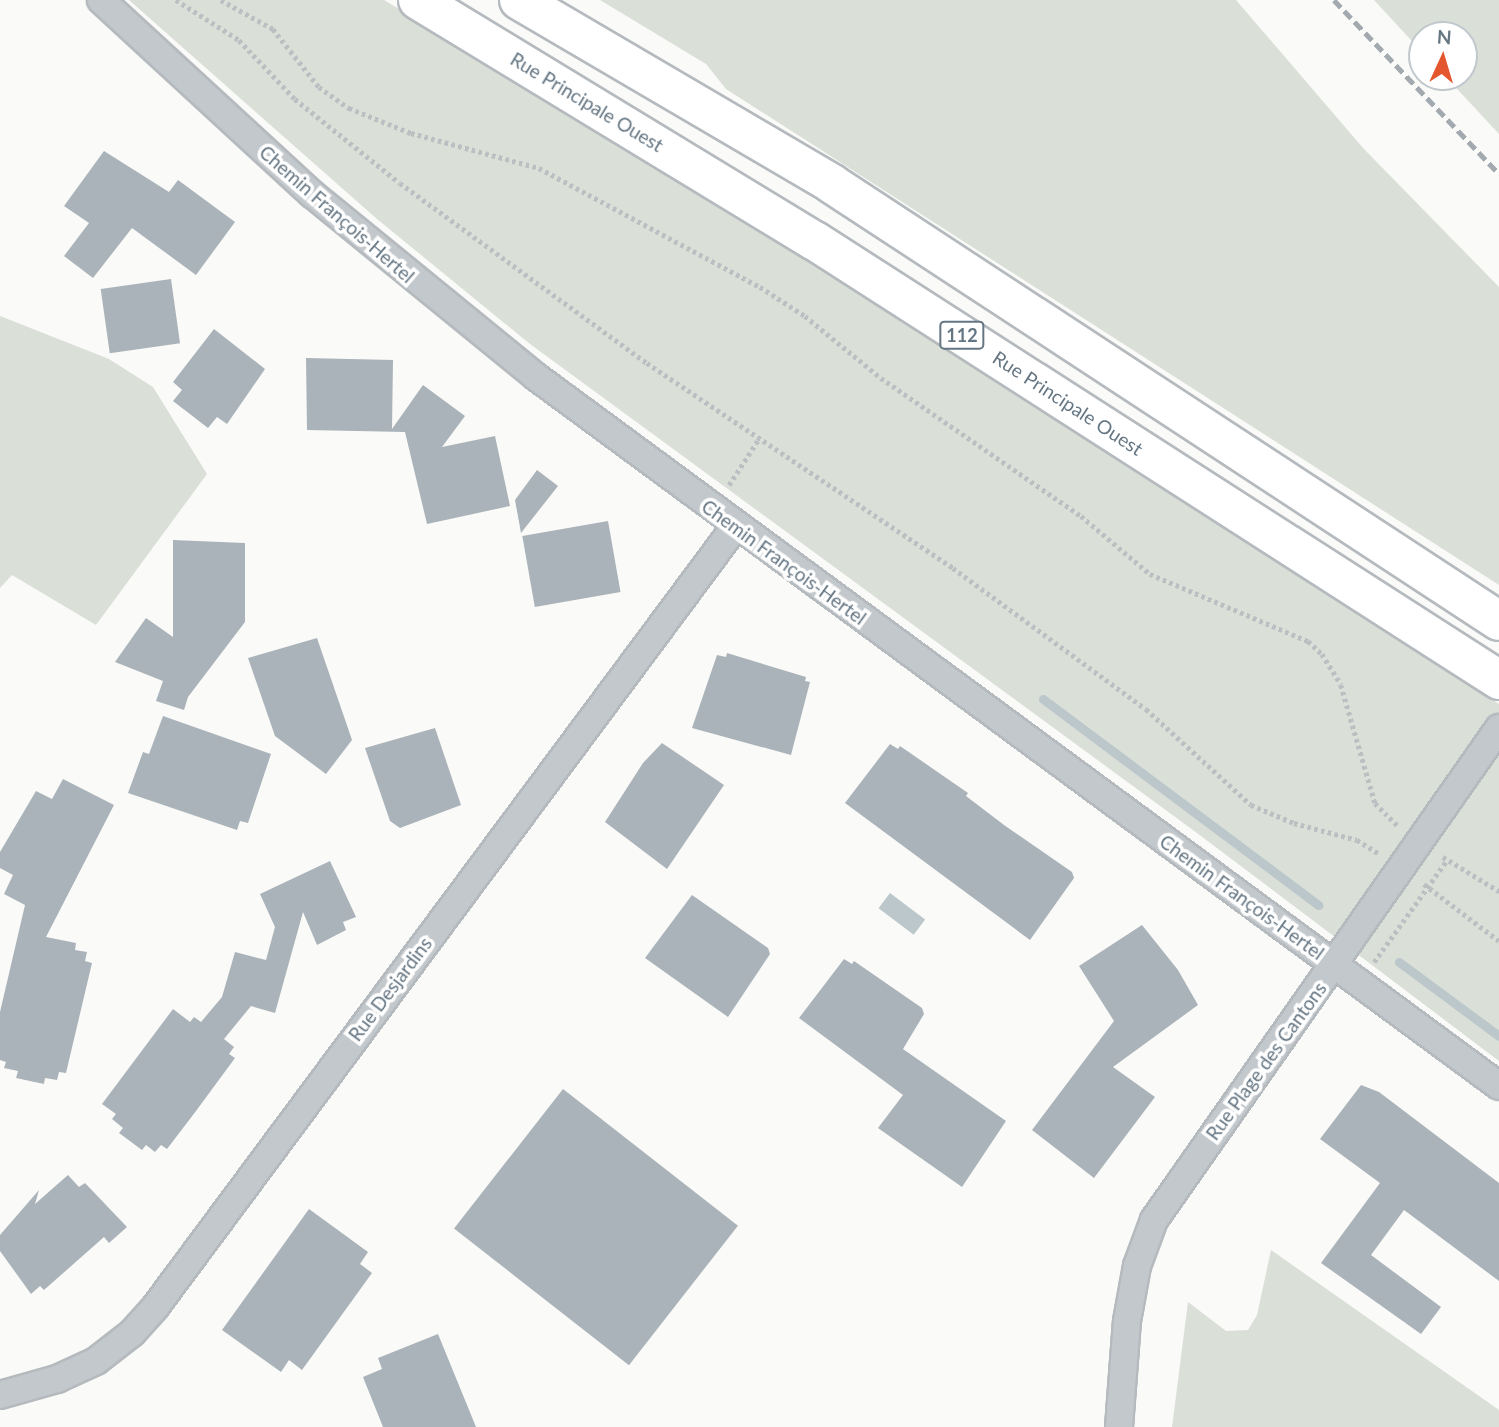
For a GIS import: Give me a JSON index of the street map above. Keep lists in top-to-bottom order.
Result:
{
  "streets": {
    "main road": ["Rue Principale Ouest", "112"],
    "street": ["Chemin François-Hertel", "Rue Desjardins", "Rue Plage des Cantons"]
  },
  "crossings": [
    ["Chemin François-Hertel", "Rue Desjardins"],
    ["Chemin François-Hertel", "Rue Plage des Cantons"]
  ],
  "north": "top"
}
